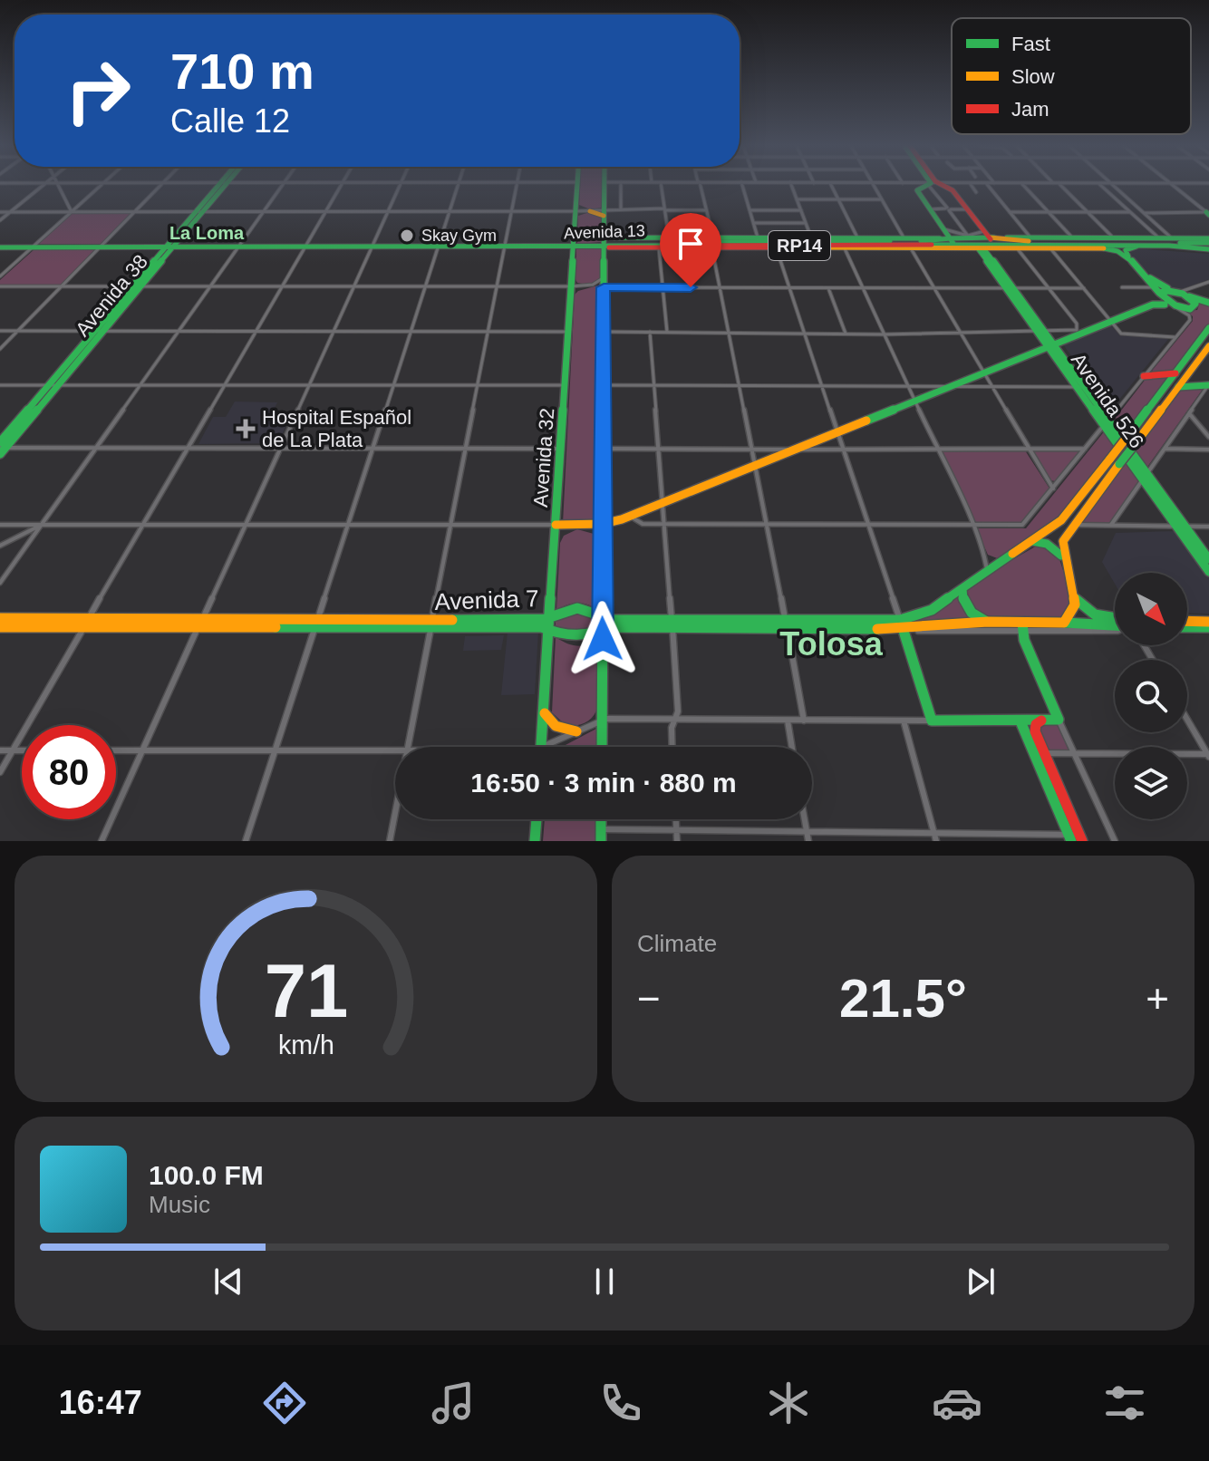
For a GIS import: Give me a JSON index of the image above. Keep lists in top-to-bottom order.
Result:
{
  "streets": {
    "main road": [
      "Avenida 13",
      "RP14",
      "Avenida 38",
      "Avenida 526",
      "Avenida 32",
      "Avenida 7"
    ]
  },
  "crossings": [
    ["Avenida 13", "Avenida 38"],
    ["Avenida 13", "Avenida 32"],
    ["Avenida 32", "Avenida 7"]
  ],
  "districts": ["La Loma", "Tolosa"],
  "places": {
    "other": ["Skay Gym"],
    "health": ["Hospital Español de La Plata"]
  },
  "legend": ["Fast", "Slow", "Jam"],
  "north": "bottom right",
  "page": {
    "turn": ["710 m", "Calle 12"],
    "limit": "80",
    "trip": "16:50 · 3 min · 880 m",
    "tile": "Climate",
    "heat": ["−", "21.5°", "+"],
    "song": ["100.0 FM", "Music"],
    "tabs": "16:47",
    "gauge": ["71", "km/h"]
  }
}
